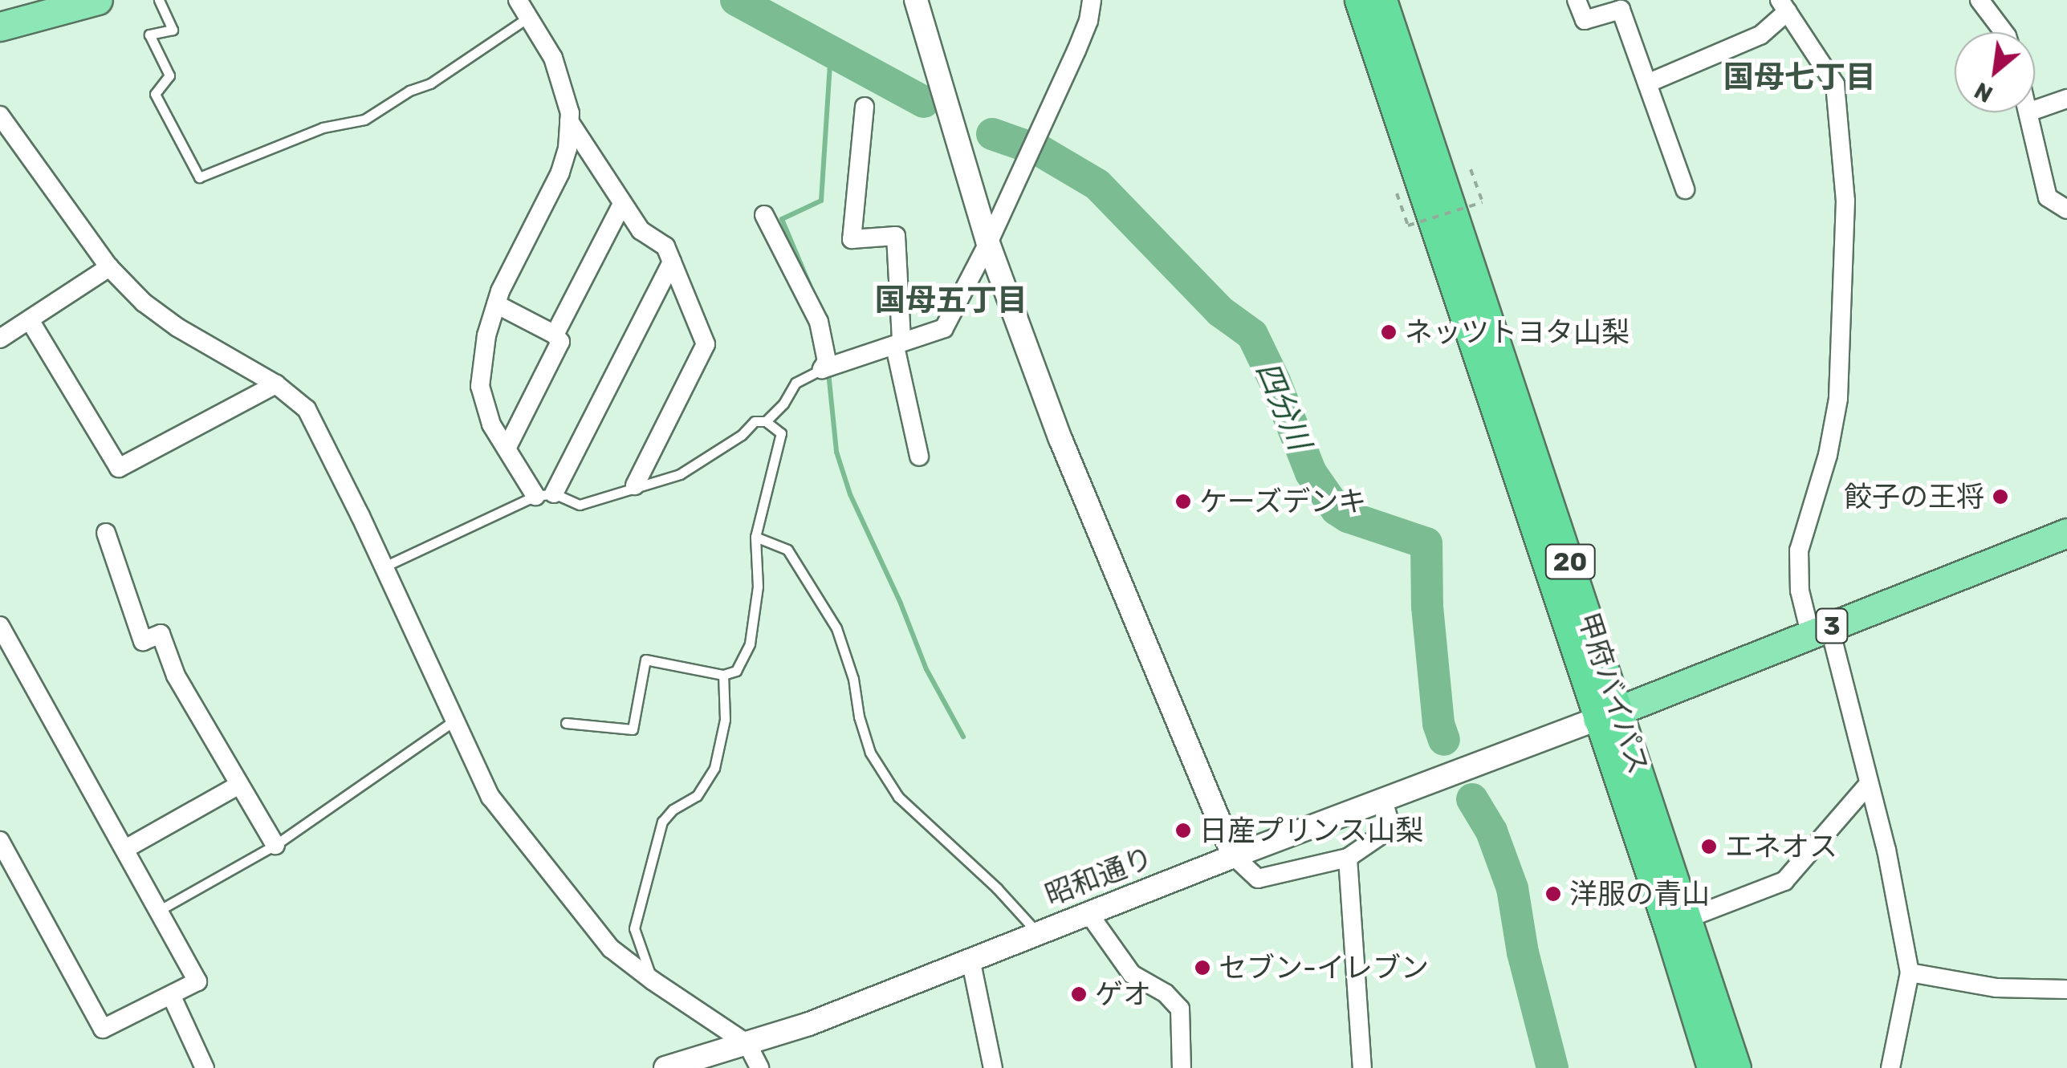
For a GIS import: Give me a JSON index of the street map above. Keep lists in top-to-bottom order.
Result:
{
  "streets": {
    "highway": ["20", "甲府バイパス"],
    "main road": ["3"],
    "street": ["昭和通り"]
  },
  "crossings": [
    ["3", "甲府バイパス"],
    ["3", "昭和通り"],
    ["甲府バイパス", "昭和通り"]
  ],
  "districts": ["国母七丁目", "国母五丁目"],
  "water": ["四分川"],
  "places": [
    "ネッツトヨタ山梨",
    "餃子の王将",
    "ケーズデンキ",
    "日産プリンス山梨",
    "エネオス",
    "洋服の青山",
    "セブン-イレブン",
    "ゲオ"
  ],
  "north": "bottom left"
}
